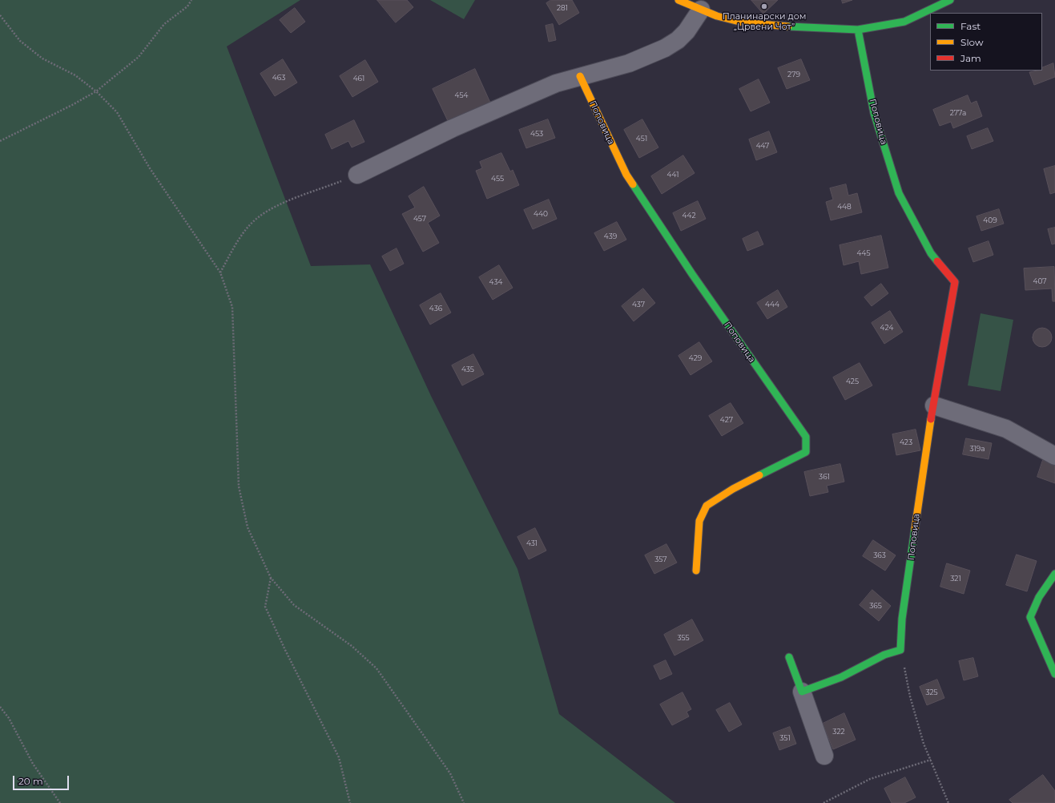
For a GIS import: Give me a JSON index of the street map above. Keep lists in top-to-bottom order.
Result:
{
  "streets": {
    "street": ["Поповица"]
  },
  "places": ["Планинарски дом „Црвени Чот”"],
  "house_numbers": [
    "281",
    "279",
    "463",
    "461",
    "454",
    "277a",
    "453",
    "451",
    "447",
    "441",
    "455",
    "448",
    "440",
    "442",
    "457",
    "409",
    "439",
    "445",
    "407",
    "434",
    "437",
    "444",
    "436",
    "424",
    "429",
    "435",
    "425",
    "427",
    "423",
    "319a",
    "361",
    "431",
    "363",
    "357",
    "321",
    "365",
    "355",
    "325",
    "322",
    "351"
  ],
  "legend": ["Fast", "Slow", "Jam"],
  "scale_bar": "20 m"
}
